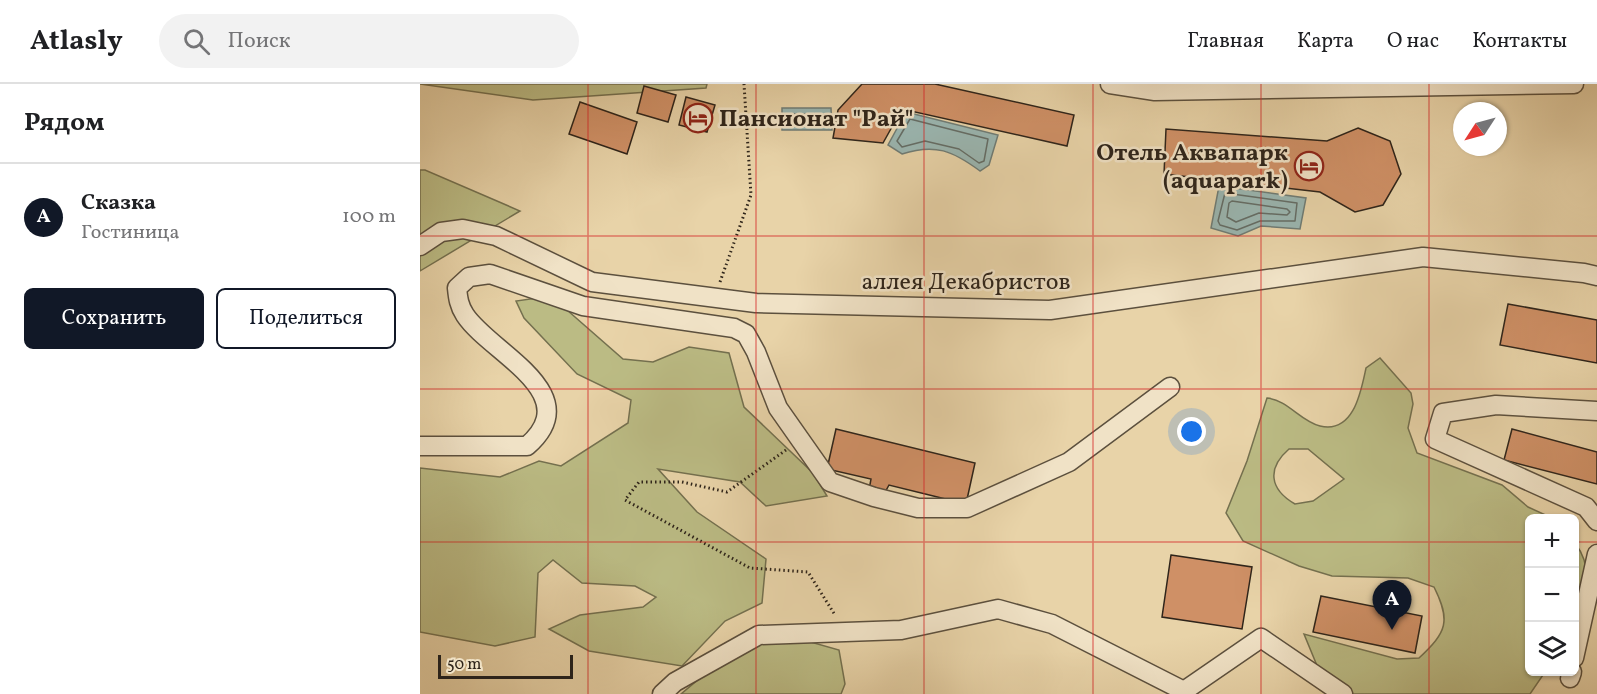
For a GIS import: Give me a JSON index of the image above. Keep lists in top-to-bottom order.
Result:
{
  "streets": {
    "street": ["аллея Декабристов"]
  },
  "places": {
    "hotel": ["Пансионат \"Рай\"", "Отель Аквапарк (aquapark)"]
  },
  "scale_bar": "50 m",
  "north": "bottom left",
  "page": {
    "header": "Atlasly",
    "search": "Поиск",
    "nav": [
      "Главная",
      "Карта",
      "О нас",
      "Контакты"
    ],
    "heading": "Рядом",
    "list": [
      {
        "mark": "A",
        "name": "Сказка",
        "note": "Гостиница",
        "value": "100 m"
      }
    ],
    "buttons": ["Сохранить", "Поделиться"],
    "map_buttons": ["+", "−"],
    "pins": "A",
    "scale": "50 m"
  }
}
